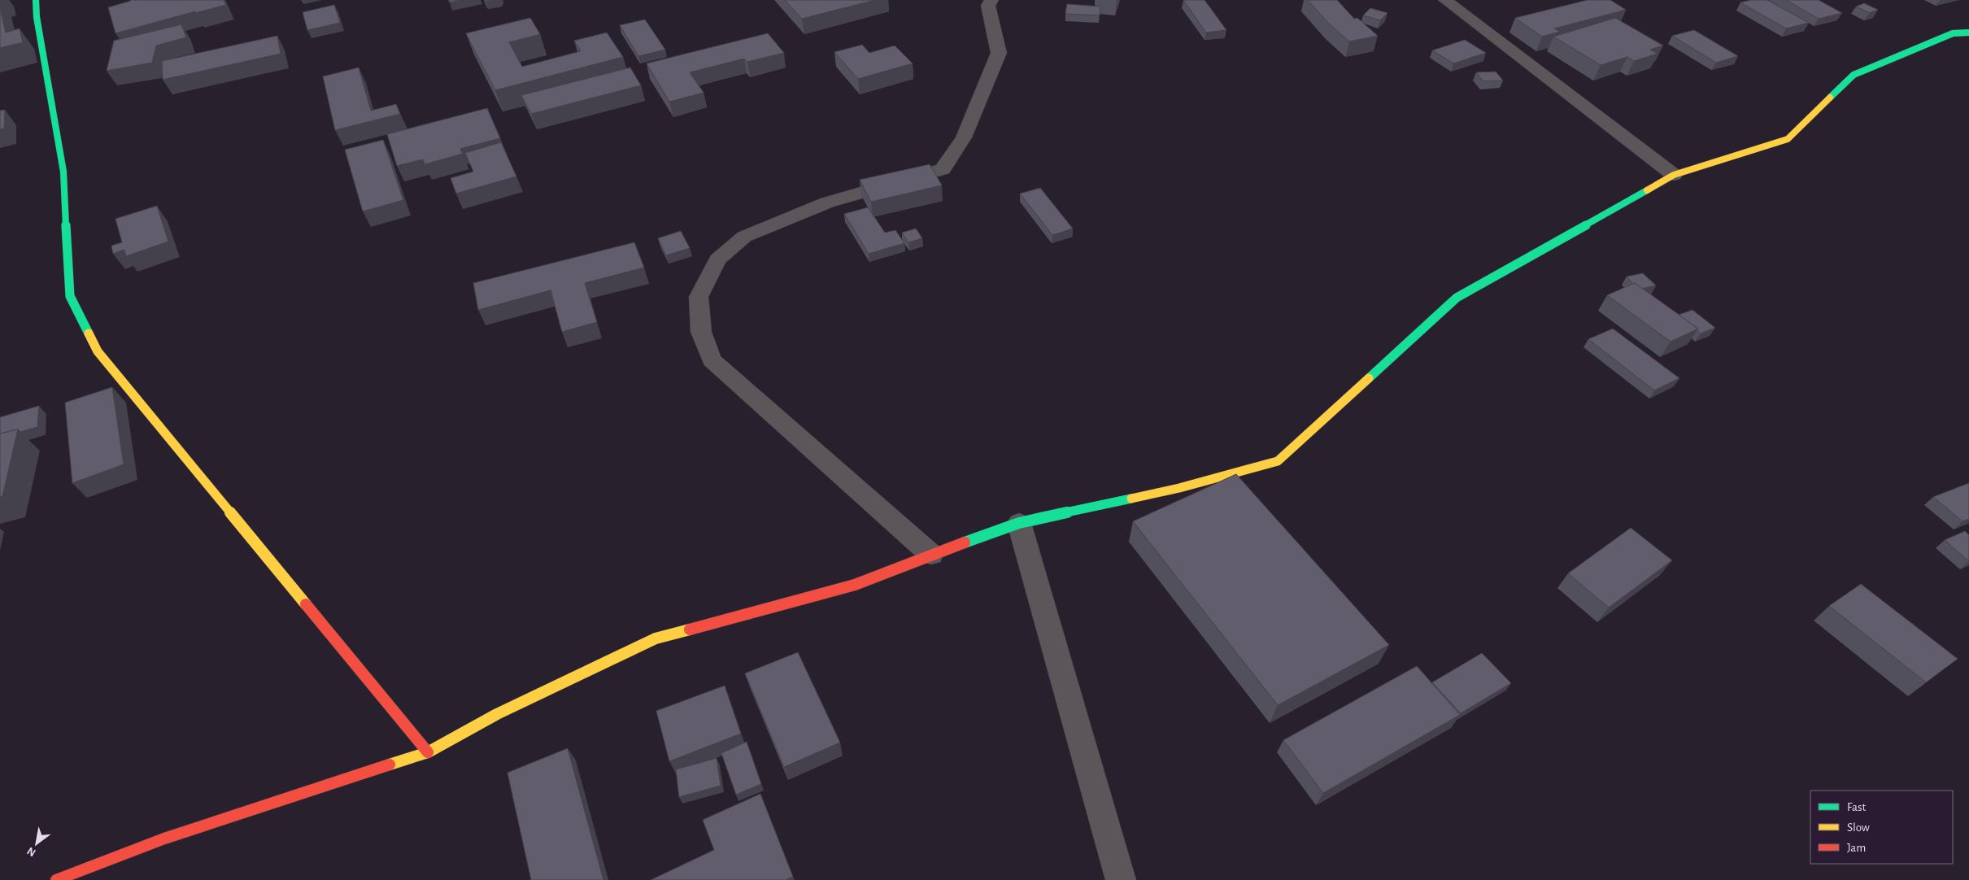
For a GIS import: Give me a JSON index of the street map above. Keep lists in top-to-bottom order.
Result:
{
  "legend": ["Fast", "Slow", "Jam"],
  "north": "bottom left"
}
